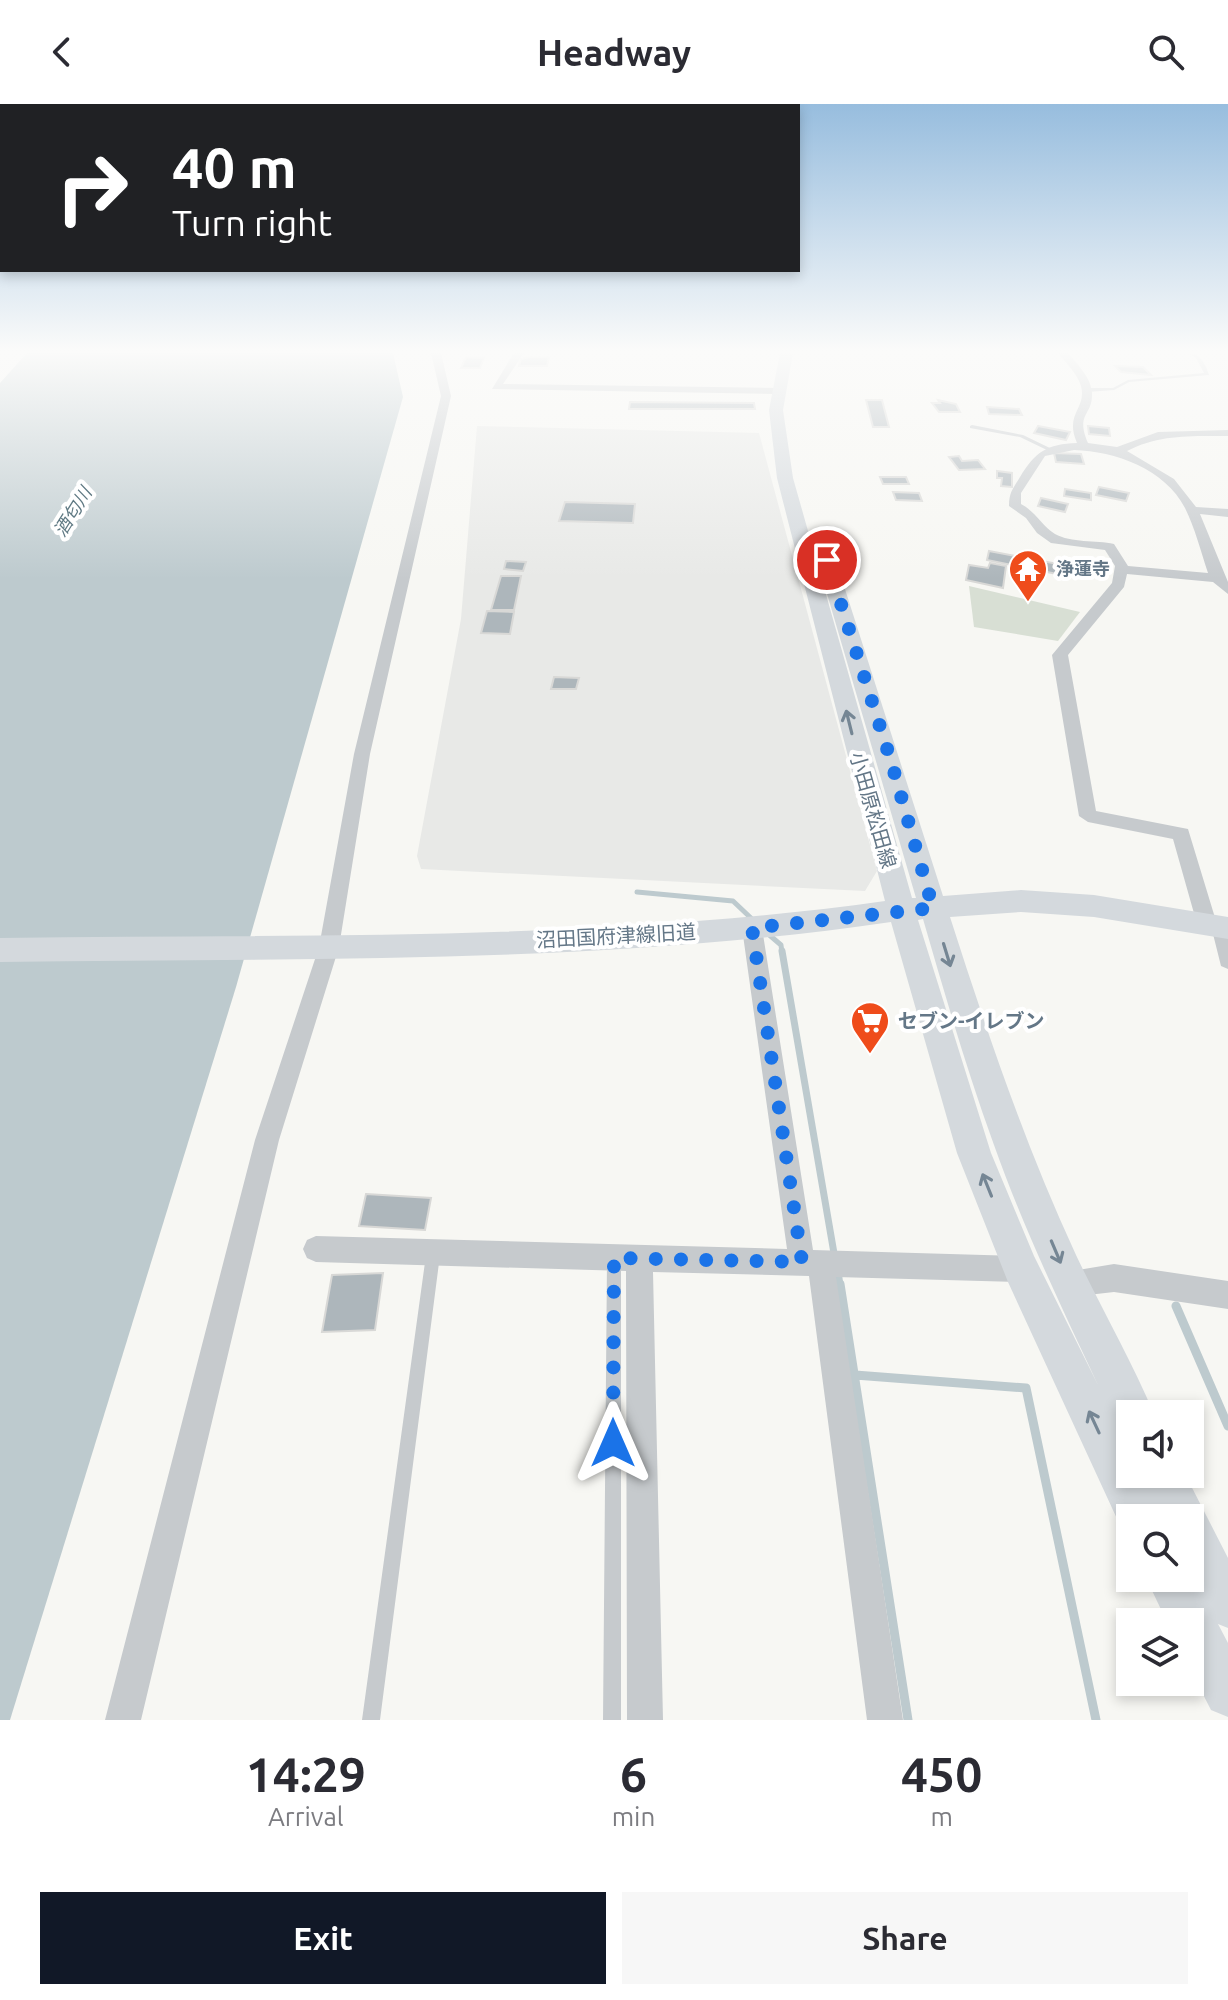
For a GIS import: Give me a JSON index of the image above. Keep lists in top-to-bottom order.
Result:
{
  "streets": {
    "main road": ["小田原松田線", "沼田国府津線旧道"]
  },
  "crossings": [
    ["小田原松田線", "沼田国府津線旧道"]
  ],
  "water": ["酒匂川"],
  "places": {
    "temple": ["浄蓮寺"],
    "supermarket": ["セブン-イレブン"]
  },
  "page": {
    "header": "Headway",
    "turn": ["40 m", "Turn right"],
    "eta": [
      "14:29",
      "Arrival",
      "6",
      "min",
      "450",
      "m"
    ],
    "buttons": ["Exit", "Share"]
  }
}
